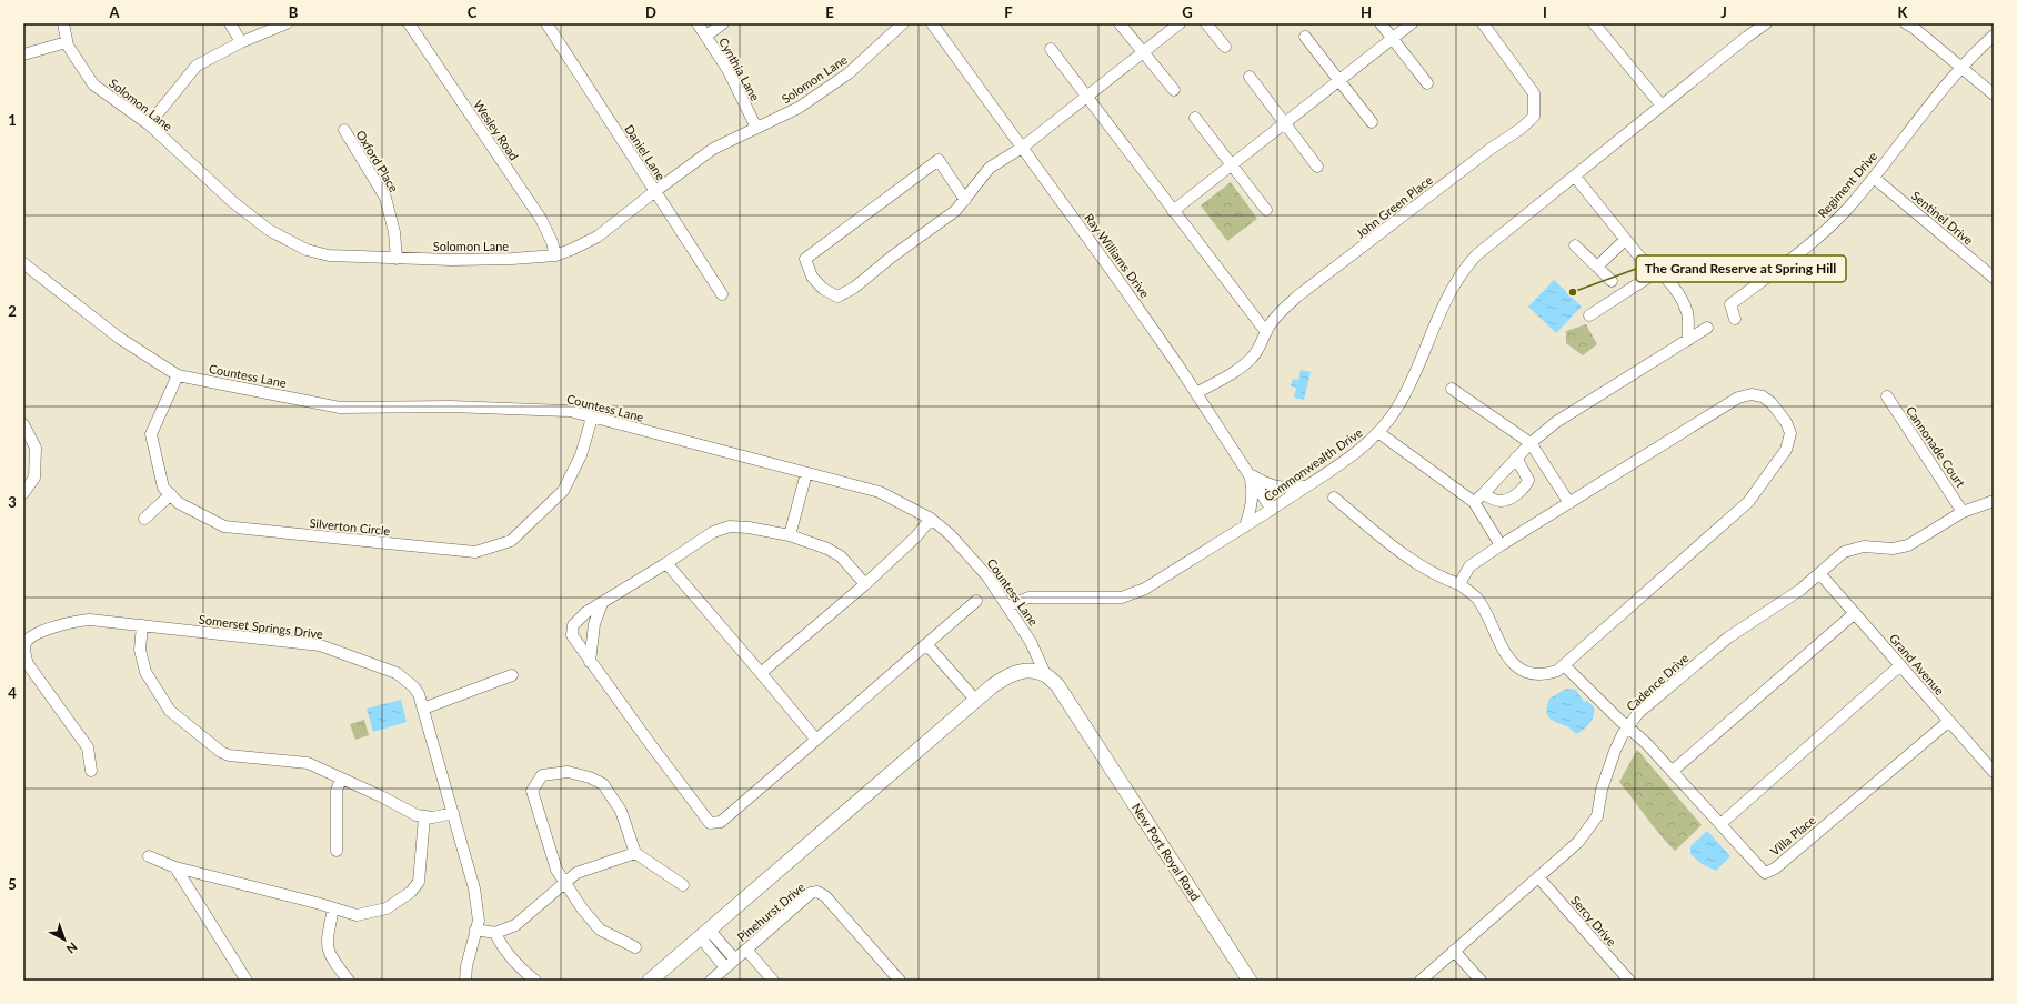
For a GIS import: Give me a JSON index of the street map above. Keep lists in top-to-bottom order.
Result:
{
  "streets": {
    "main road": ["New Port Royal Road"],
    "street": [
      "Cynthia Lane",
      "Solomon Lane",
      "Wesley Road",
      "Daniel Lane",
      "Oxford Place",
      "Regiment Drive",
      "John Green Place",
      "Sentinel Drive",
      "Ray Williams Drive",
      "Countess Lane",
      "Cannonade Court",
      "Commonwealth Drive",
      "Silverton Circle",
      "Somerset Springs Drive",
      "Grand Avenue",
      "Cadence Drive",
      "Villa Place",
      "Pinehurst Drive",
      "Sercy Drive"
    ]
  },
  "crossings": [
    ["Cynthia Lane", "Solomon Lane"],
    ["Solomon Lane", "Wesley Road"],
    ["Solomon Lane", "Daniel Lane"],
    ["Solomon Lane", "Oxford Place"],
    ["Regiment Drive", "Sentinel Drive"],
    ["John Green Place", "Ray Williams Drive"],
    ["Ray Williams Drive", "Commonwealth Drive"],
    ["Countess Lane", "Commonwealth Drive"],
    ["Countess Lane", "Silverton Circle"],
    ["Countess Lane", "New Port Royal Road"],
    ["Cannonade Court", "Cadence Drive"],
    ["Grand Avenue", "Cadence Drive"],
    ["Grand Avenue", "Villa Place"],
    ["Cadence Drive", "Villa Place"],
    ["Cadence Drive", "Sercy Drive"]
  ],
  "places": ["The Grand Reserve at Spring Hill"],
  "north": "bottom right",
  "grid": {
    "columns": [
      "A",
      "B",
      "C",
      "D",
      "E",
      "F",
      "G",
      "H",
      "I",
      "J",
      "K"
    ],
    "rows": [
      "1",
      "2",
      "3",
      "4",
      "5"
    ]
  }
}
